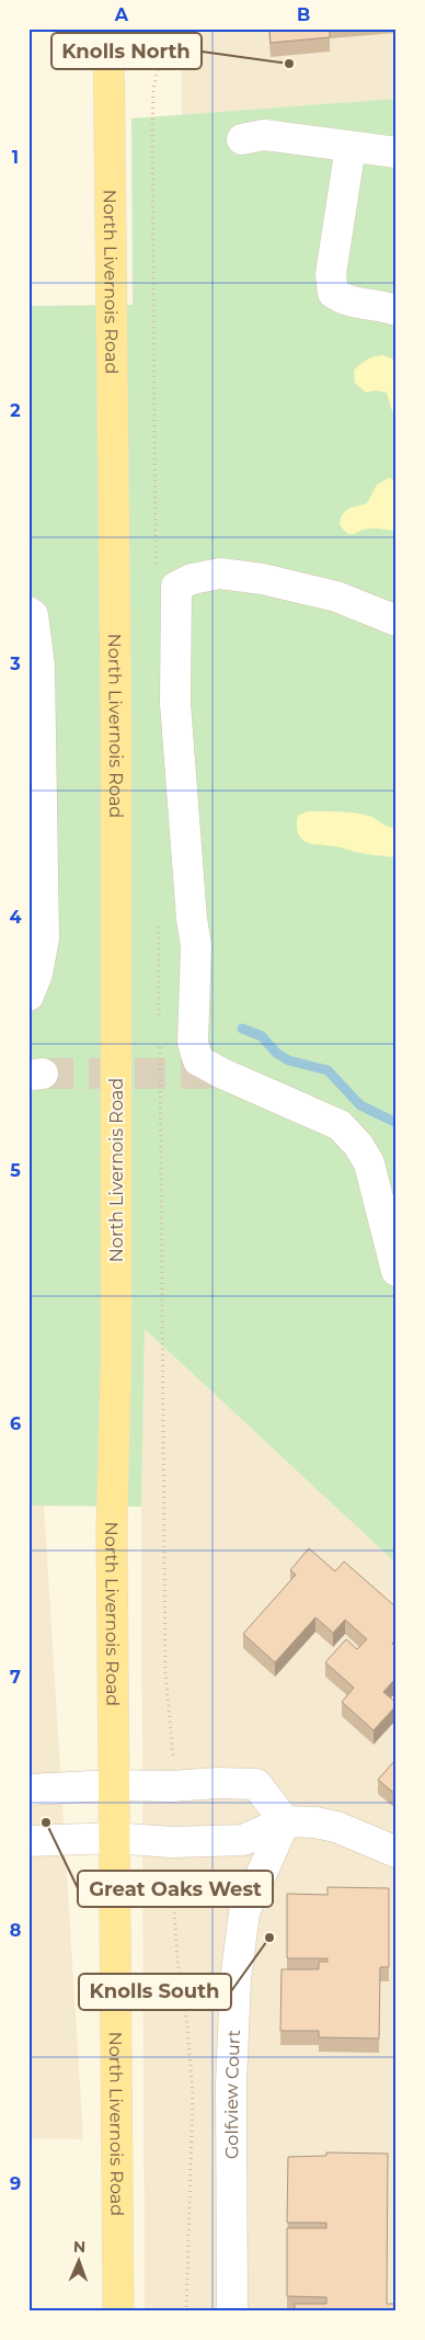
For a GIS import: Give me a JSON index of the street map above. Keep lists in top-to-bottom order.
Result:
{
  "streets": {
    "main road": ["North Livernois Road"],
    "street": ["Golfview Court"]
  },
  "places": ["Knolls North", "Great Oaks West", "Knolls South"],
  "north": "top",
  "grid": {
    "columns": ["A", "B"],
    "rows": [
      "1",
      "2",
      "3",
      "4",
      "5",
      "6",
      "7",
      "8",
      "9"
    ]
  }
}
